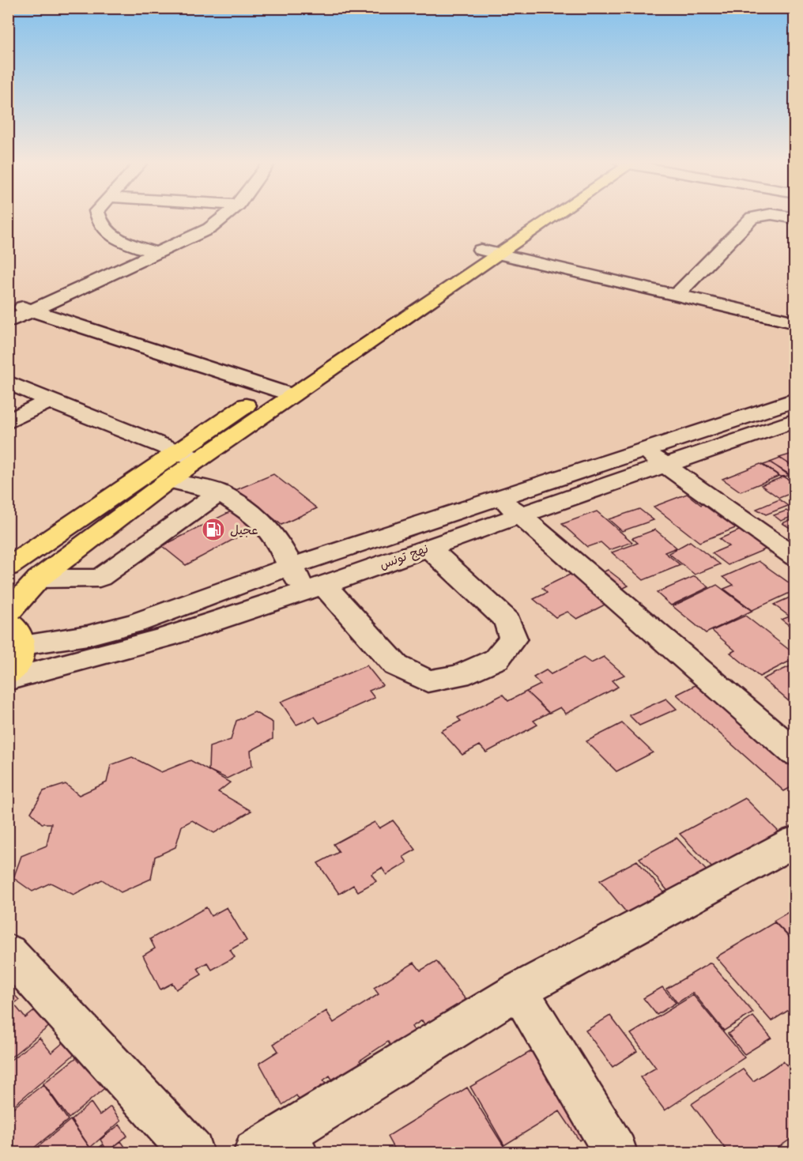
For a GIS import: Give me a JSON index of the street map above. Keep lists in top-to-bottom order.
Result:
{
  "streets": {
    "street": ["نهج تونس"]
  },
  "places": {
    "fuel station": ["عجيل"]
  }
}
